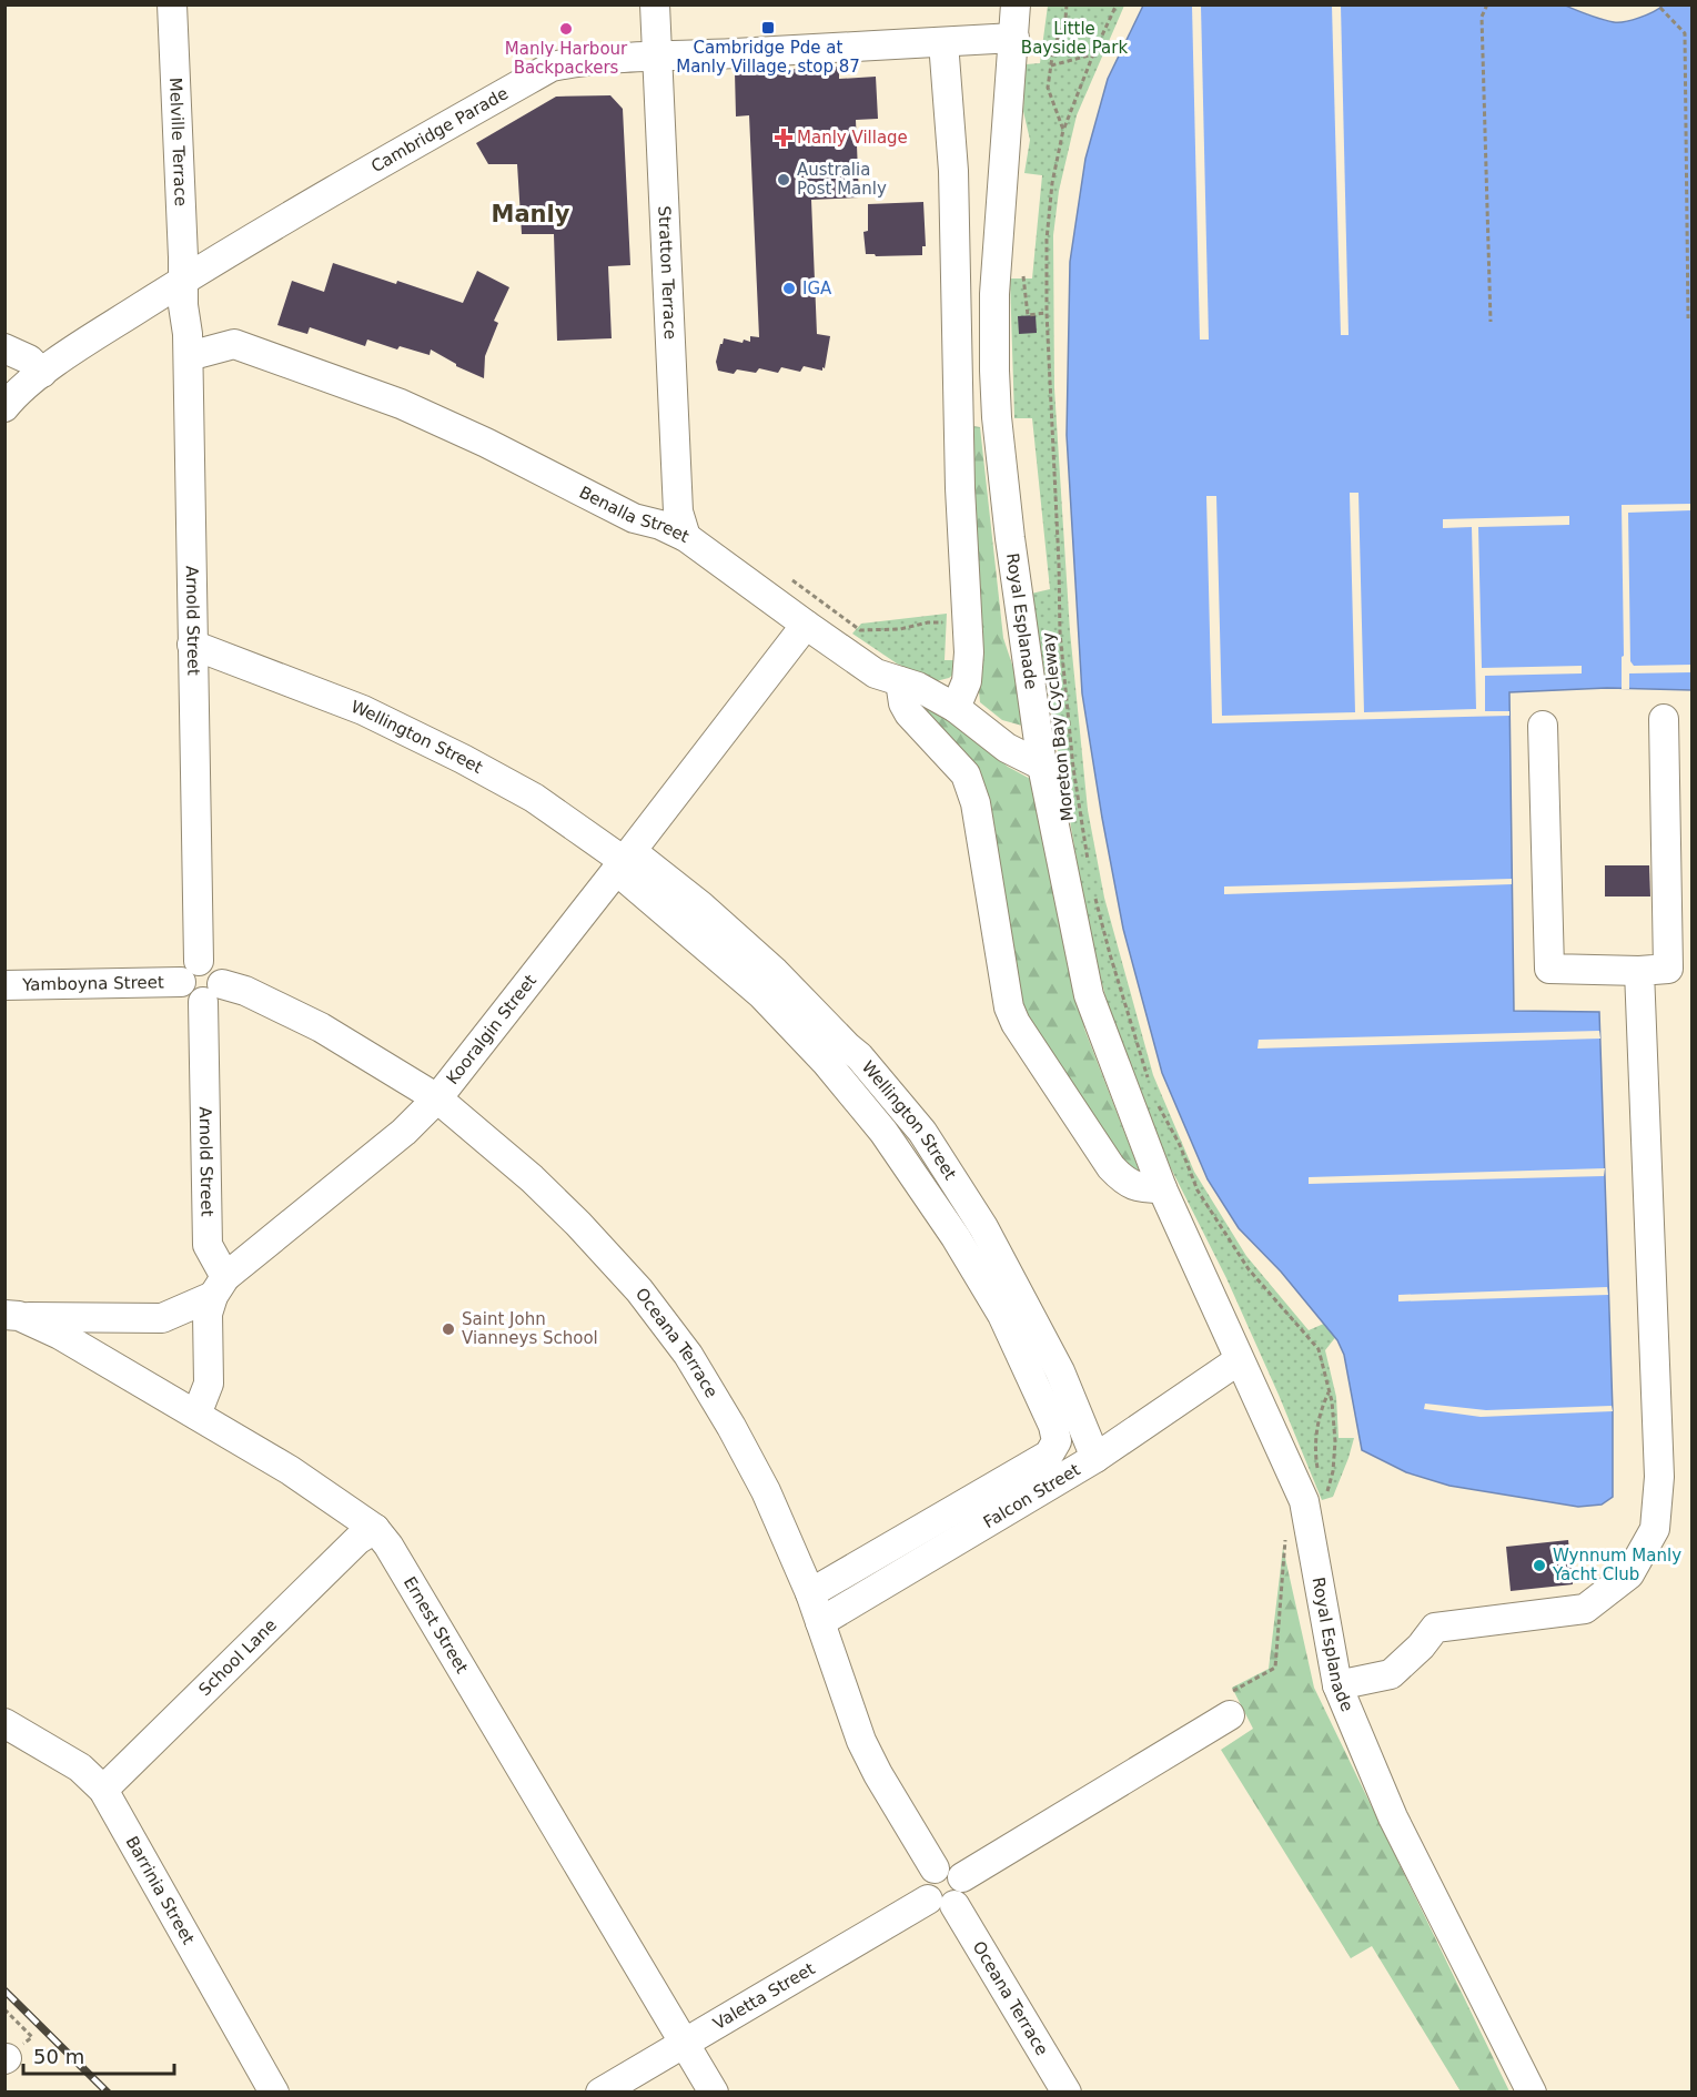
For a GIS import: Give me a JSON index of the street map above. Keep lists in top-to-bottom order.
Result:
{
  "streets": {
    "street": [
      "Cambridge Parade",
      "Melville Terrace",
      "Stratton Terrace",
      "Benalla Street",
      "Arnold Street",
      "Royal Esplanade",
      "Wellington Street",
      "Yamboyna Street",
      "Kooralgin Street",
      "Oceana Terrace",
      "Falcon Street",
      "Ernest Street",
      "School Lane",
      "Barrinia Street",
      "Valetta Street"
    ],
    "path": ["Moreton Bay Cycleway"]
  },
  "crossings": [
    ["Cambridge Parade", "Melville Terrace"],
    ["Cambridge Parade", "Stratton Terrace"],
    ["Cambridge Parade", "Arnold Street"],
    ["Cambridge Parade", "Royal Esplanade"],
    ["Melville Terrace", "Arnold Street"],
    ["Stratton Terrace", "Benalla Street"],
    ["Benalla Street", "Arnold Street"],
    ["Benalla Street", "Royal Esplanade"],
    ["Benalla Street", "Kooralgin Street"],
    ["Arnold Street", "Wellington Street"],
    ["Arnold Street", "Yamboyna Street"],
    ["Arnold Street", "Kooralgin Street"],
    ["Arnold Street", "Oceana Terrace"],
    ["Royal Esplanade", "Falcon Street"],
    ["Wellington Street", "Kooralgin Street"],
    ["Wellington Street", "Falcon Street"],
    ["Yamboyna Street", "Oceana Terrace"],
    ["Kooralgin Street", "Oceana Terrace"],
    ["Kooralgin Street", "Ernest Street"],
    ["Oceana Terrace", "Falcon Street"],
    ["Oceana Terrace", "Valetta Street"],
    ["Ernest Street", "School Lane"],
    ["Ernest Street", "Valetta Street"],
    ["School Lane", "Barrinia Street"]
  ],
  "districts": ["Manly"],
  "parks": ["Little Bayside Park"],
  "places": {
    "transit": ["Cambridge Pde at Manly Village, stop 87"],
    "other": [
      "Manly Harbour Backpackers",
      "Australia Post Manly",
      "IGA",
      "Saint John Vianneys School",
      "Wynnum Manly Yacht Club"
    ],
    "health": ["Manly Village"]
  },
  "scale_bar": "50 m"
}
